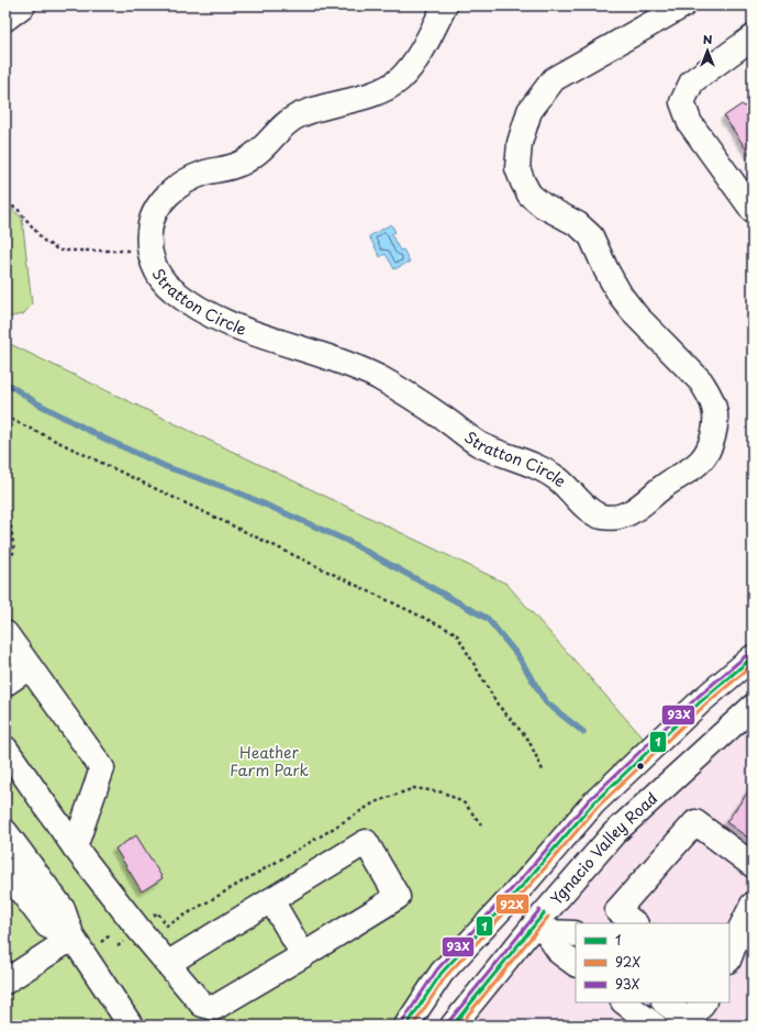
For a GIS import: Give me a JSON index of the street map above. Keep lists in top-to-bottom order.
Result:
{
  "streets": {
    "main road": ["Stratton Circle", "Ygnacio Valley Road"]
  },
  "parks": ["Heather Farm Park"],
  "lines": ["transit line 93X", "transit line 1", "transit line 92X"],
  "legend": ["1", "92X", "93X"],
  "north": "top"
}
